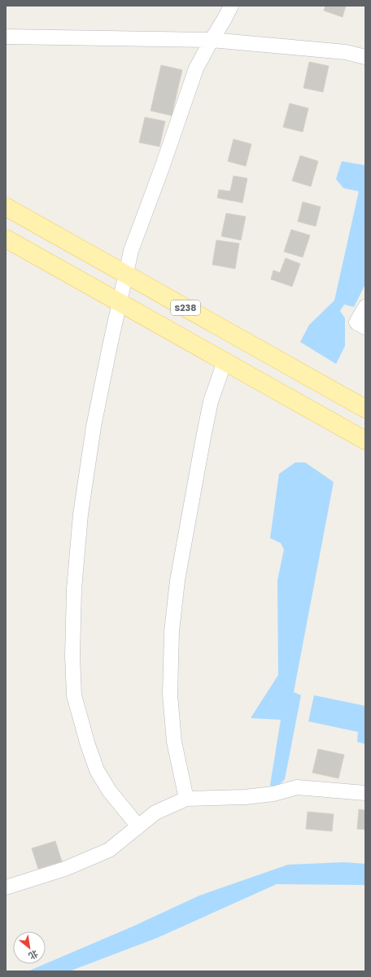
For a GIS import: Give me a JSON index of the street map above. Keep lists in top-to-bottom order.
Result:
{
  "streets": {
    "main road": ["S238"]
  },
  "north": "bottom right"
}
